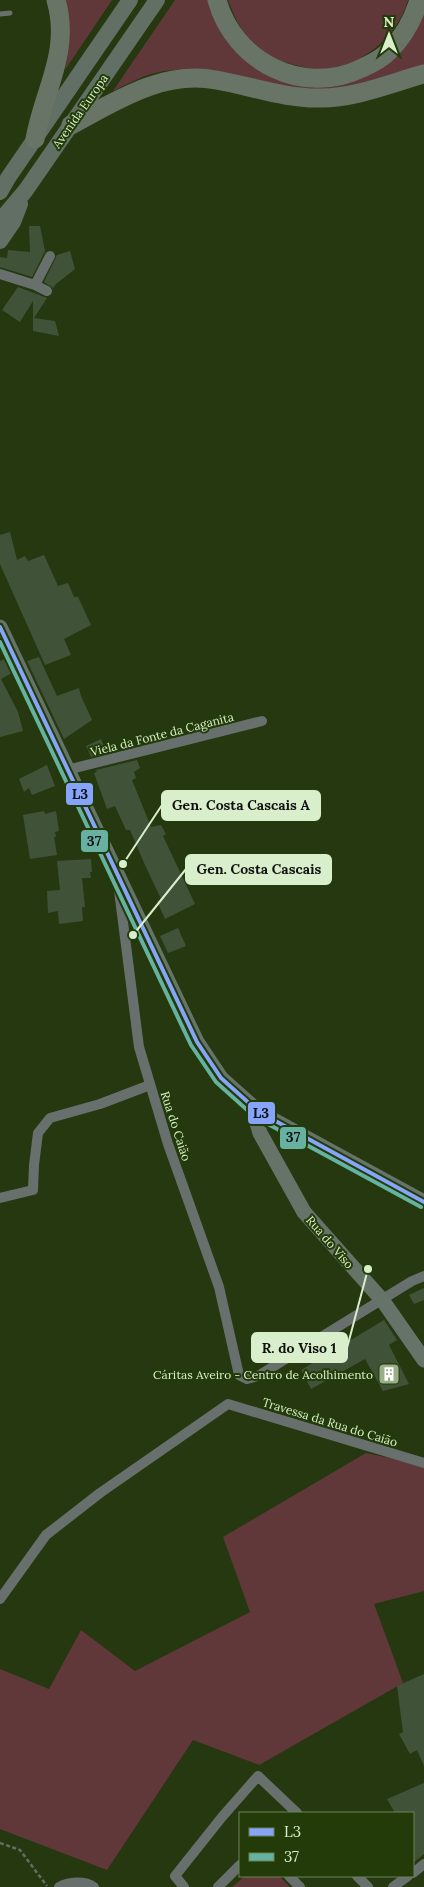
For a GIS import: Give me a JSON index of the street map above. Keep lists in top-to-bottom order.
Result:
{
  "streets": {
    "main road": ["Avenida Europa", "Rua do Viso"],
    "street": ["Viela da Fonte da Caganita", "Rua do Caião", "Travessa da Rua do Caião"]
  },
  "crossings": [
    ["Rua do Caião", "Rua do Viso"]
  ],
  "places": {
    "other": ["Gen. Costa Cascais A", "Gen. Costa Cascais", "R. do Viso 1"],
    "building": ["Cáritas Aveiro - Centro de Acolhimento"]
  },
  "lines": ["transit line L3", "transit line 37"],
  "legend": ["L3", "37"],
  "north": "top"
}
